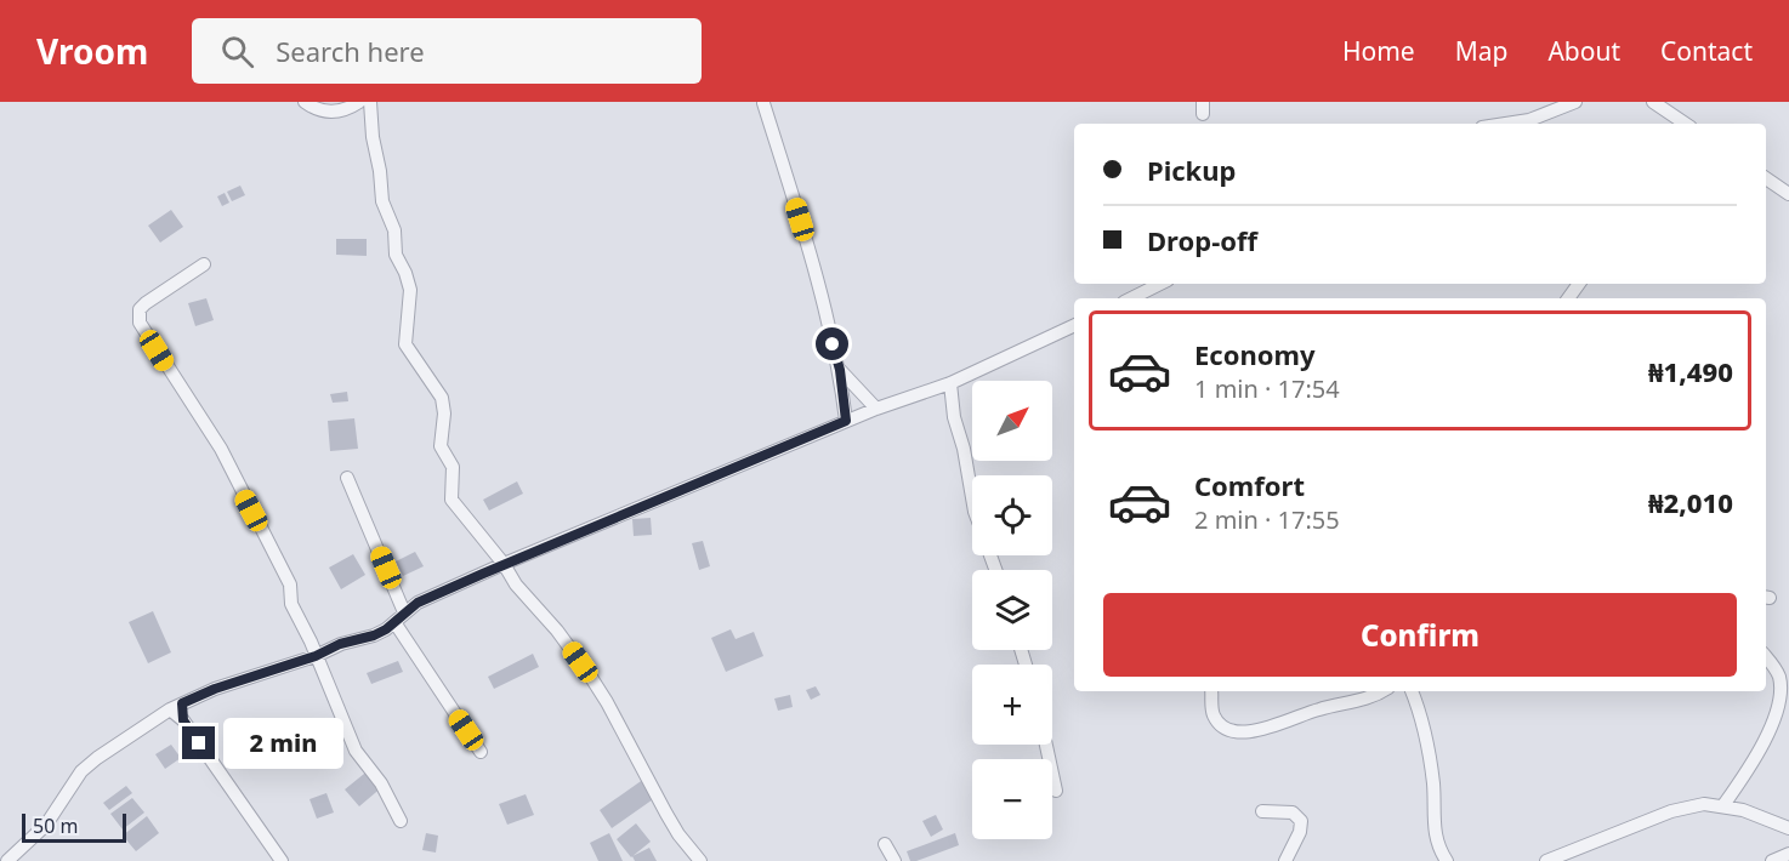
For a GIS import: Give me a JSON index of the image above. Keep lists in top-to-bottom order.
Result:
{
  "scale_bar": "50 m",
  "north": "top right",
  "page": {
    "header": "Vroom",
    "search": "Search here",
    "nav": [
      "Home",
      "Map",
      "About",
      "Contact"
    ],
    "banner": ["Pickup", "Drop-off"],
    "list": [
      {
        "name": "Economy",
        "note": "1 min · 17:54",
        "value": "₦1,490"
      },
      {
        "name": "Comfort",
        "note": "2 min · 17:55",
        "value": "₦2,010"
      }
    ],
    "map_buttons": ["+", "−"],
    "buttons": "Confirm",
    "bubble": "2 min",
    "scale": "50 m"
  }
}
